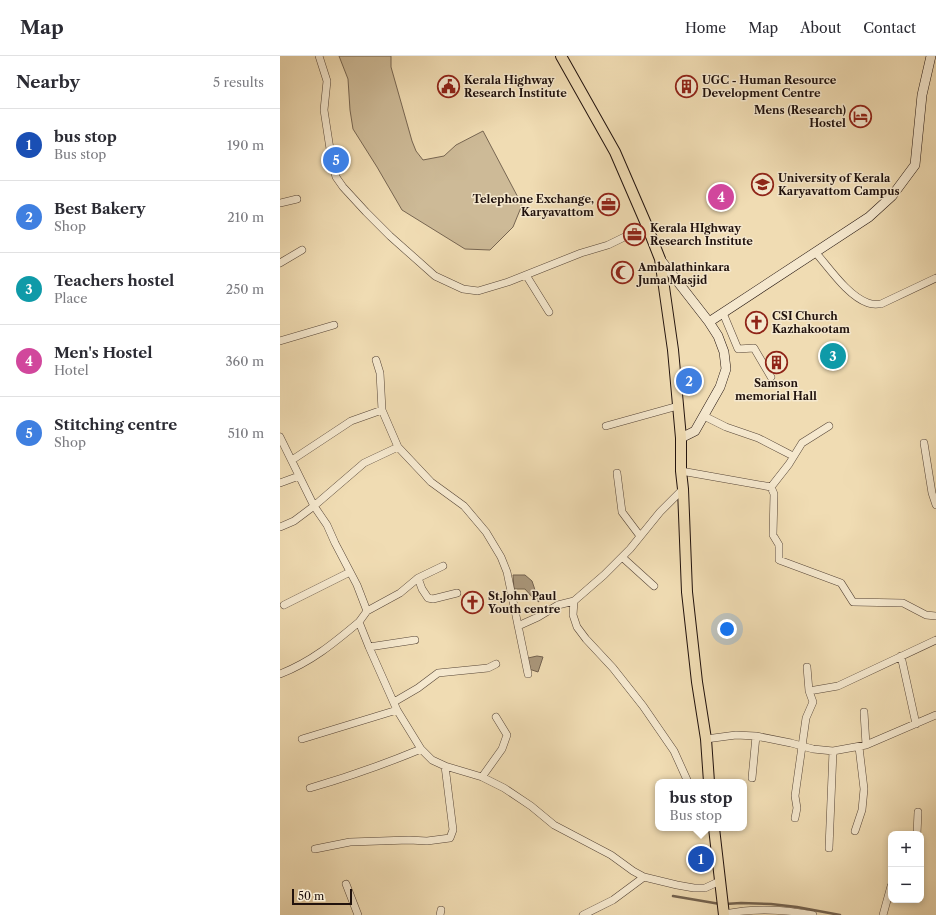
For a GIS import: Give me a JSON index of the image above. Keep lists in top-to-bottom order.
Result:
{
  "places": {
    "public building": ["Kerala Highway Research Institute"],
    "building": ["UGC - Human Resource Development Centre", "Samson memorial Hall"],
    "hotel": ["Mens (Research) Hostel"],
    "school or university": ["University of Kerala Karyavattom Campus"],
    "office": ["Telephone Exchange, Karyavattom", "Kerala HIghway Research Institute"],
    "mosque": ["Ambalathinkara Juma Masjid"],
    "church": ["CSI Church Kazhakootam", "St.John Paul Youth centre"]
  },
  "scale_bar": "50 m",
  "page": {
    "header": "Map",
    "nav": [
      "Home",
      "Map",
      "About",
      "Contact"
    ],
    "heading": ["Nearby", "5 results"],
    "list": [
      {
        "mark": "1",
        "name": "bus stop",
        "note": "Bus stop",
        "value": "190 m"
      },
      {
        "mark": "2",
        "name": "Best Bakery",
        "note": "Shop",
        "value": "210 m"
      },
      {
        "mark": "3",
        "name": "Teachers hostel",
        "note": "Place",
        "value": "250 m"
      },
      {
        "mark": "4",
        "name": "Men's Hostel",
        "note": "Hotel",
        "value": "360 m"
      },
      {
        "mark": "5",
        "name": "Stitching centre",
        "note": "Shop",
        "value": "510 m"
      }
    ],
    "pins": [
      "5",
      "4",
      "3",
      "2",
      "1"
    ],
    "popup": ["bus stop", "Bus stop"],
    "map_buttons": ["+", "−"],
    "scale": "50 m"
  }
}
